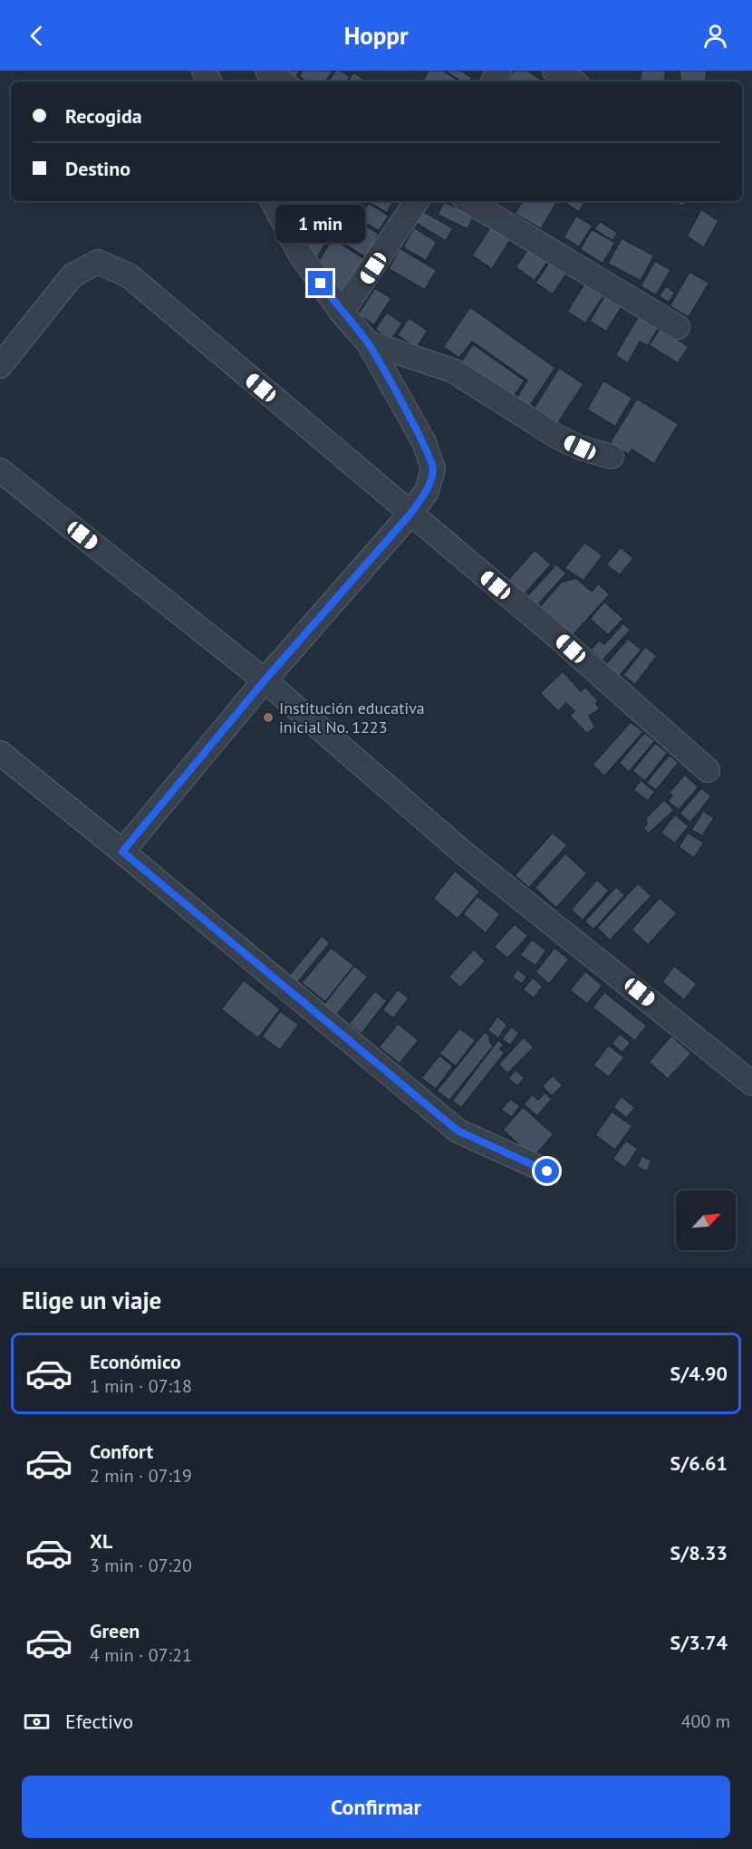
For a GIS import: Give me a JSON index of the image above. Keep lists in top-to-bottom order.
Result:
{
  "places": ["Institución educativa inicial No. 1223"],
  "north": "top right",
  "page": {
    "header": "Hoppr",
    "banner": ["Recogida", "Destino"],
    "bubble": "1 min",
    "heading": "Elige un viaje",
    "list": [
      {
        "name": "Económico",
        "note": "1 min · 07:18",
        "value": "S/4.90"
      },
      {
        "name": "Confort",
        "note": "2 min · 07:19",
        "value": "S/6.61"
      },
      {
        "name": "XL",
        "note": "3 min · 07:20",
        "value": "S/8.33"
      },
      {
        "name": "Green",
        "note": "4 min · 07:21",
        "value": "S/3.74"
      }
    ],
    "pay": ["Efectivo", "400 m"],
    "buttons": "Confirmar"
  }
}
